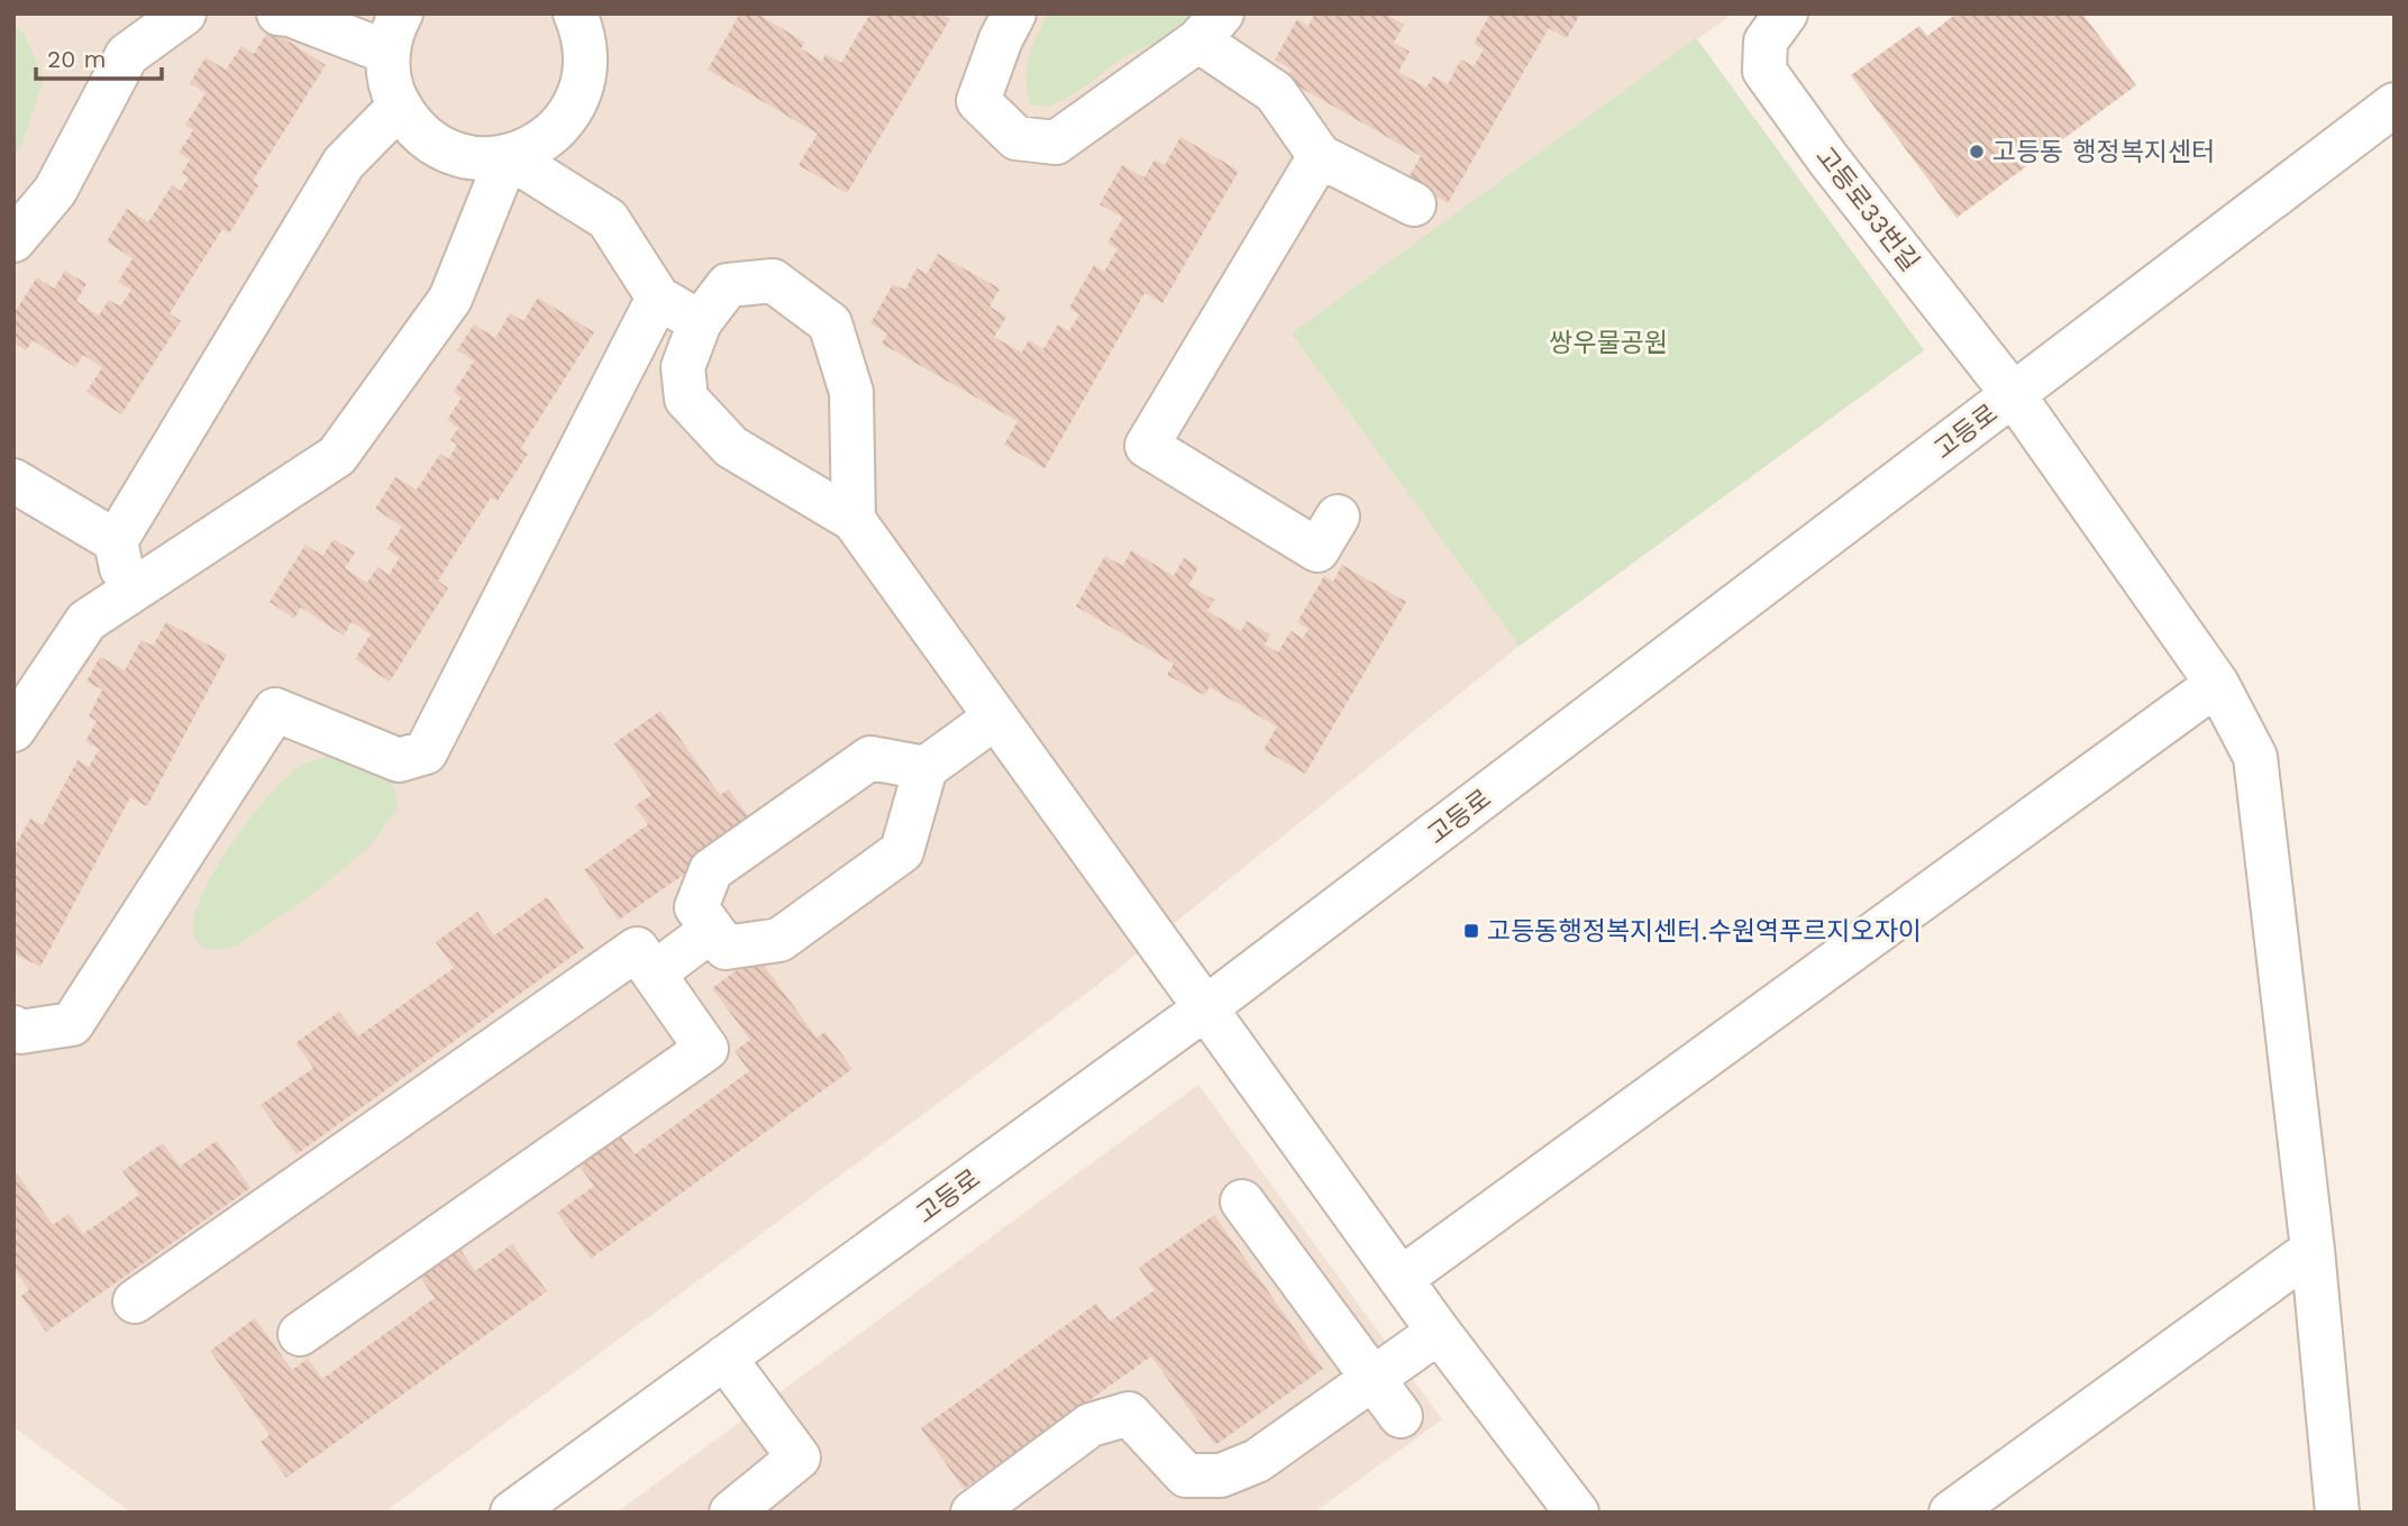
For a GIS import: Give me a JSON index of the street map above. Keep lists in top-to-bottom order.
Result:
{
  "streets": {
    "street": ["고등로33번길", "고등로"]
  },
  "crossings": [
    ["고등로33번길", "고등로"]
  ],
  "parks": ["쌍우물공원"],
  "places": {
    "other": ["고등동 행정복지센터"],
    "transit": ["고등동행정복지센터.수원역푸르지오자이"]
  },
  "scale_bar": "20 m"
}
